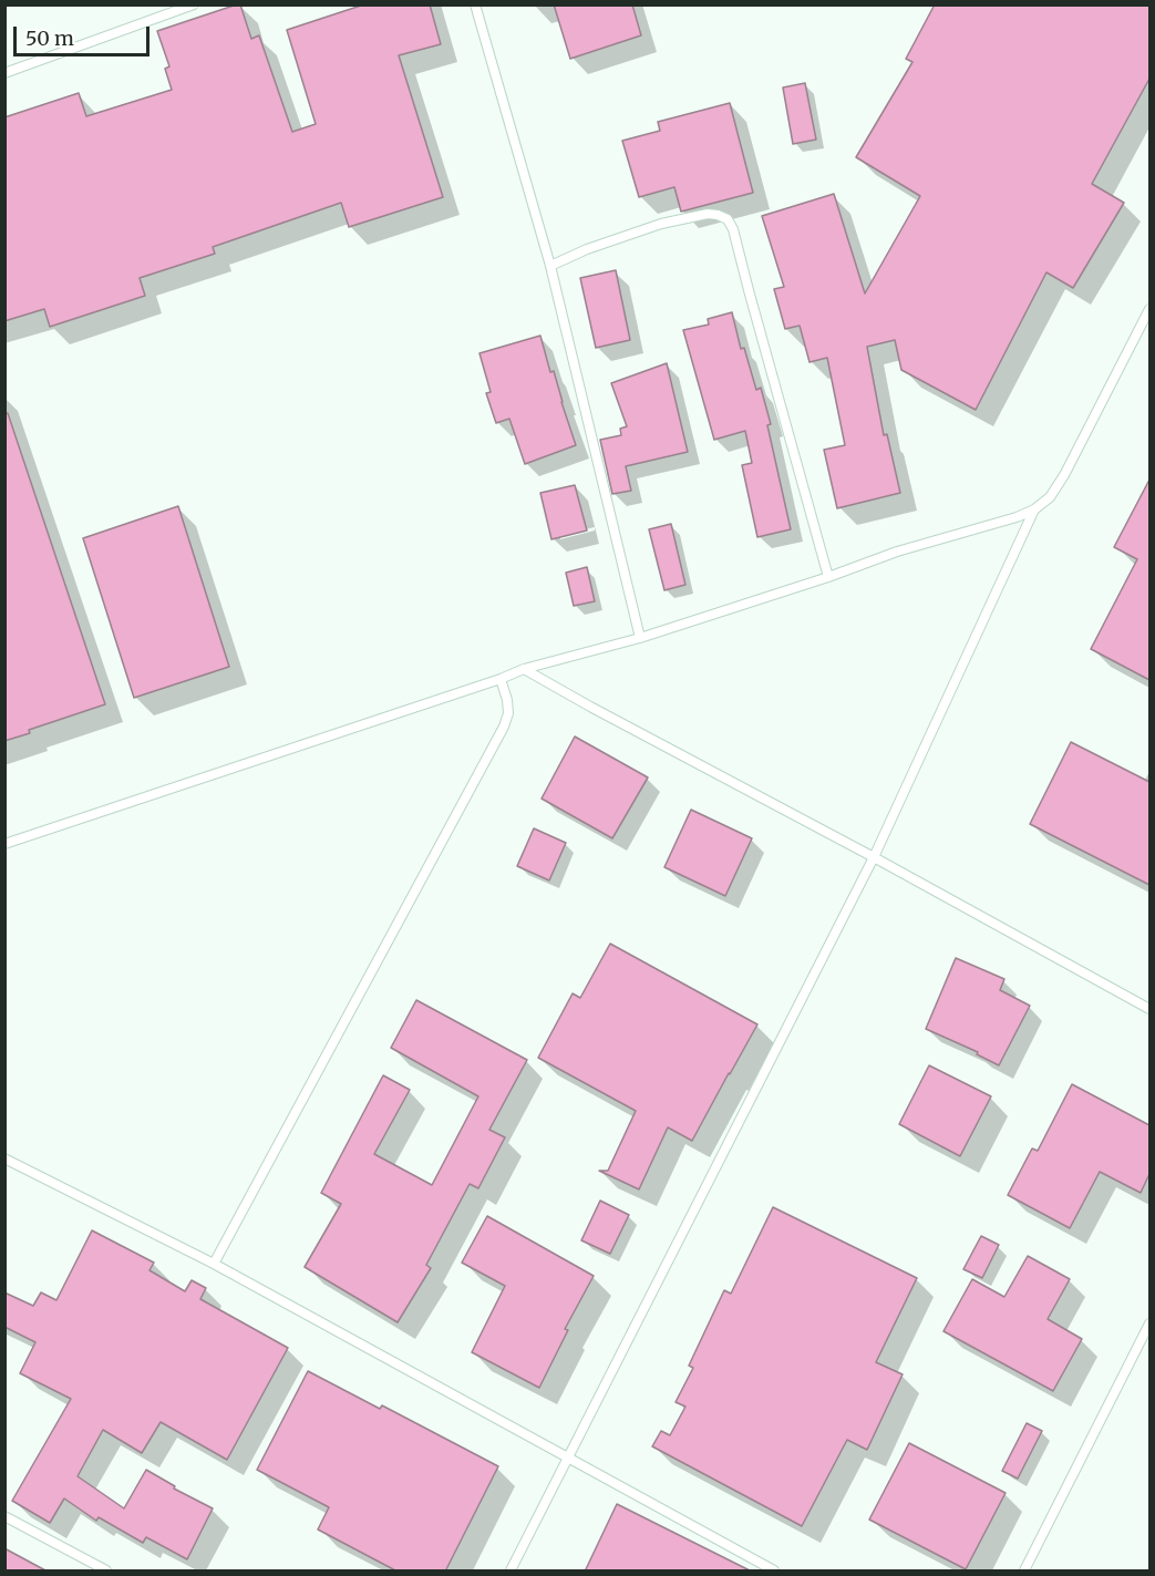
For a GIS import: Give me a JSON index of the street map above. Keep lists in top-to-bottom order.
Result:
{
  "scale_bar": "50 m"
}
